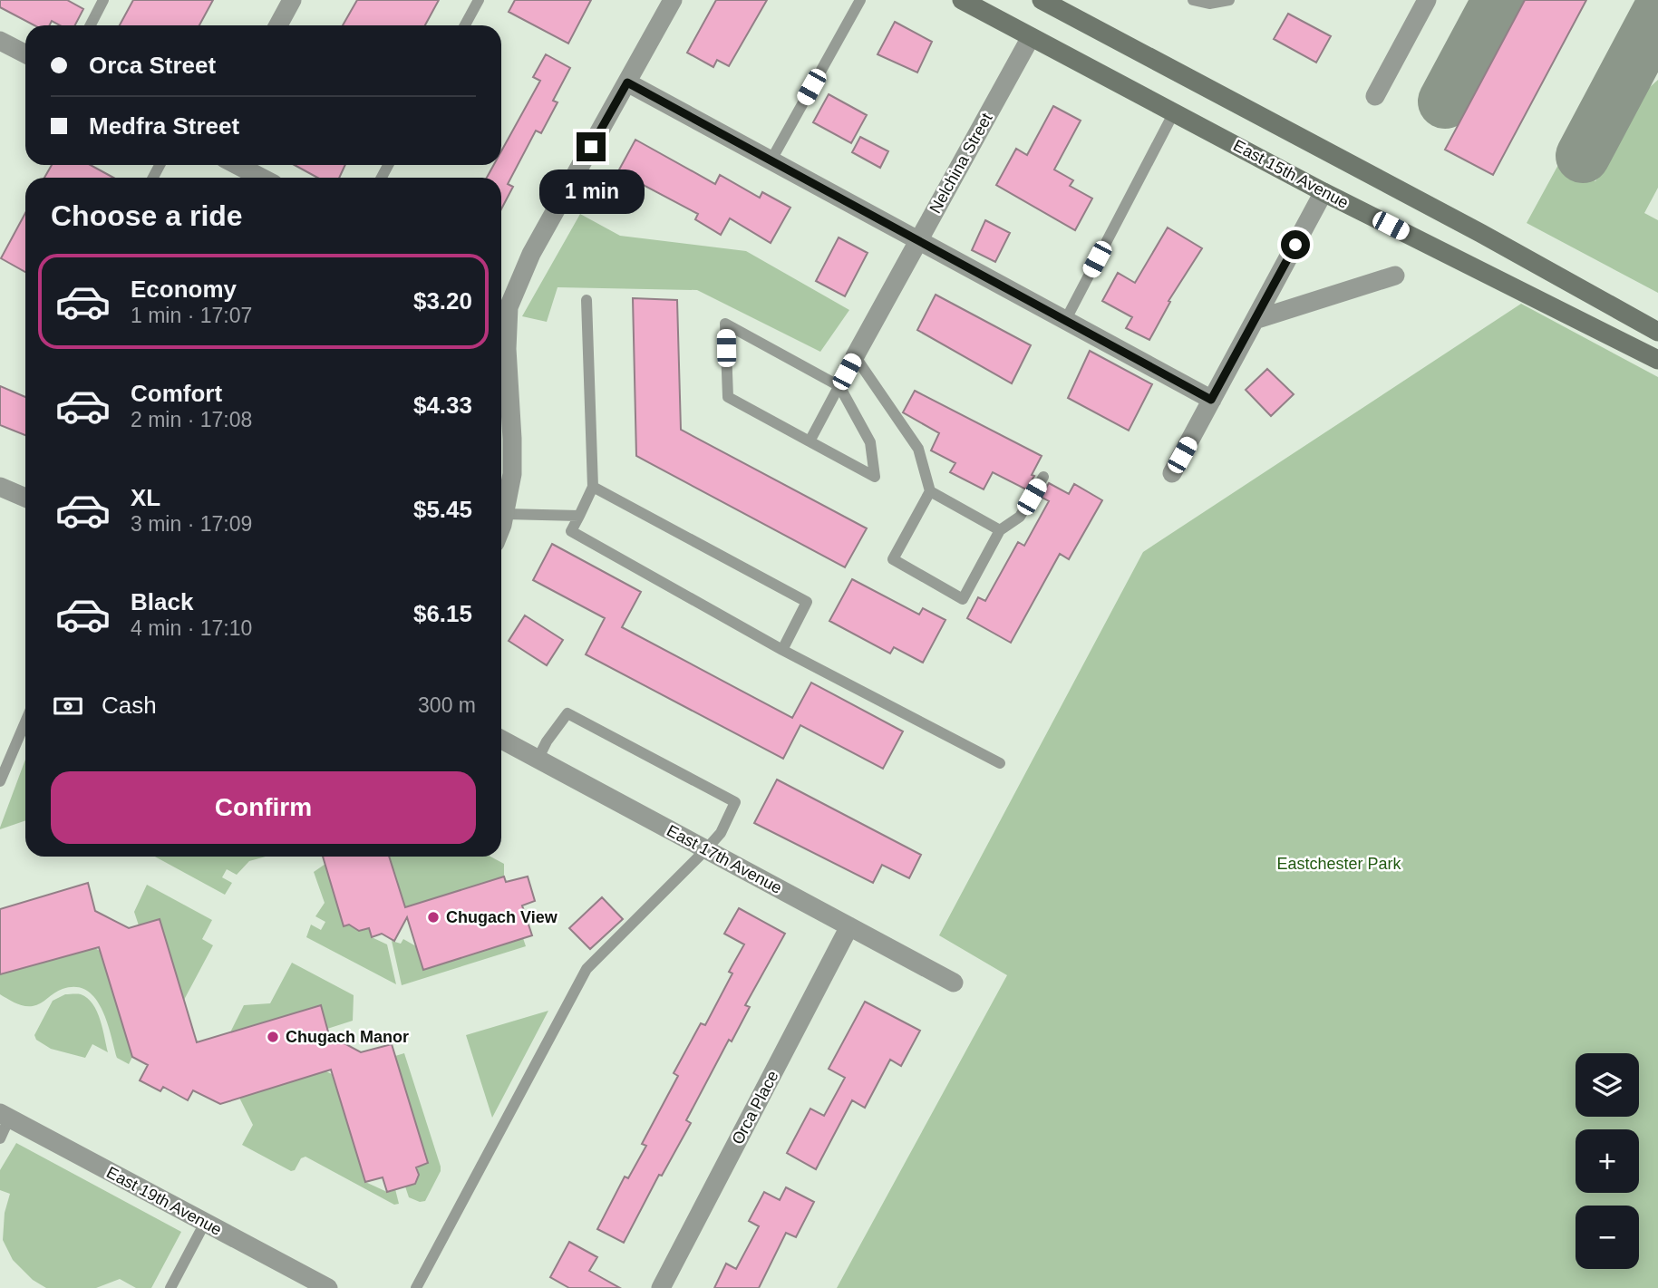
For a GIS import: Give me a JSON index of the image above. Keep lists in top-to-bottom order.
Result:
{
  "streets": {
    "main road": ["East 15th Avenue"],
    "street": [
      "Nelchina Street",
      "East 17th Avenue",
      "Orca Place",
      "East 19th Avenue"
    ]
  },
  "crossings": [
    ["Nelchina Street", "East 15th Avenue"],
    ["East 17th Avenue", "Orca Place"]
  ],
  "parks": ["Eastchester Park"],
  "places": ["Chugach View", "Chugach Manor"],
  "page": {
    "banner": ["Orca Street", "Medfra Street"],
    "bubble": "1 min",
    "heading": "Choose a ride",
    "list": [
      {
        "name": "Economy",
        "note": "1 min · 17:07",
        "value": "$3.20"
      },
      {
        "name": "Comfort",
        "note": "2 min · 17:08",
        "value": "$4.33"
      },
      {
        "name": "XL",
        "note": "3 min · 17:09",
        "value": "$5.45"
      },
      {
        "name": "Black",
        "note": "4 min · 17:10",
        "value": "$6.15"
      }
    ],
    "pay": ["Cash", "300 m"],
    "buttons": "Confirm",
    "map_buttons": ["+", "−"]
  }
}
